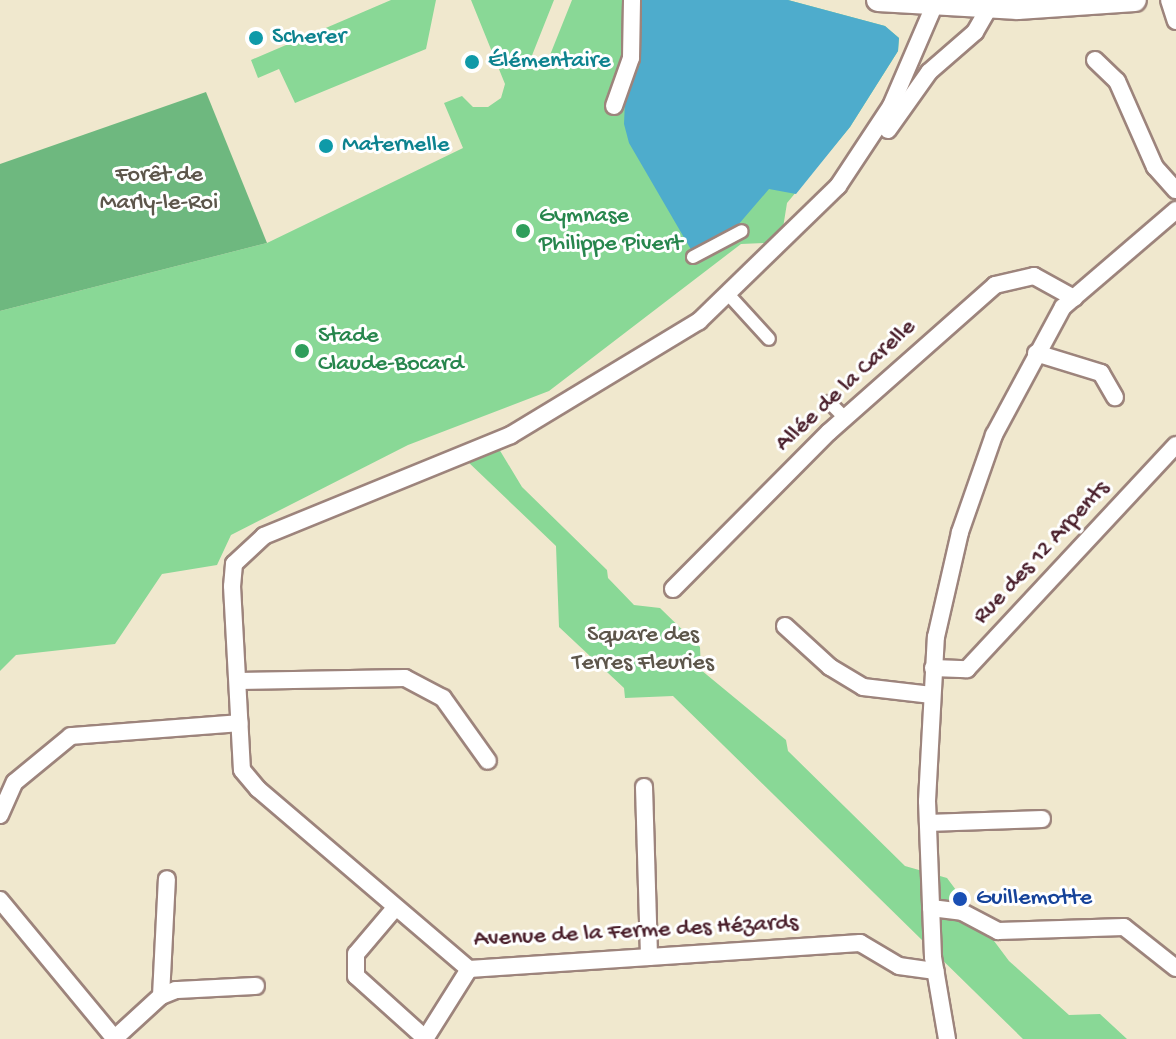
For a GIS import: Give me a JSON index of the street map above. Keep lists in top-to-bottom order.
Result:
{
  "streets": {
    "street": ["Allée de la Carelle", "Rue des 12 Arpents", "Avenue de la Ferme des Hézards"]
  },
  "parks": ["Forêt de Marly-le-Roi", "Square des Terres Fleuries"],
  "places": [
    "Scherer",
    "Élémentaire",
    "Maternelle",
    "Gymnase Philippe Pivert",
    "Stade Claude-Bocard",
    "Guillemotte"
  ]
}
